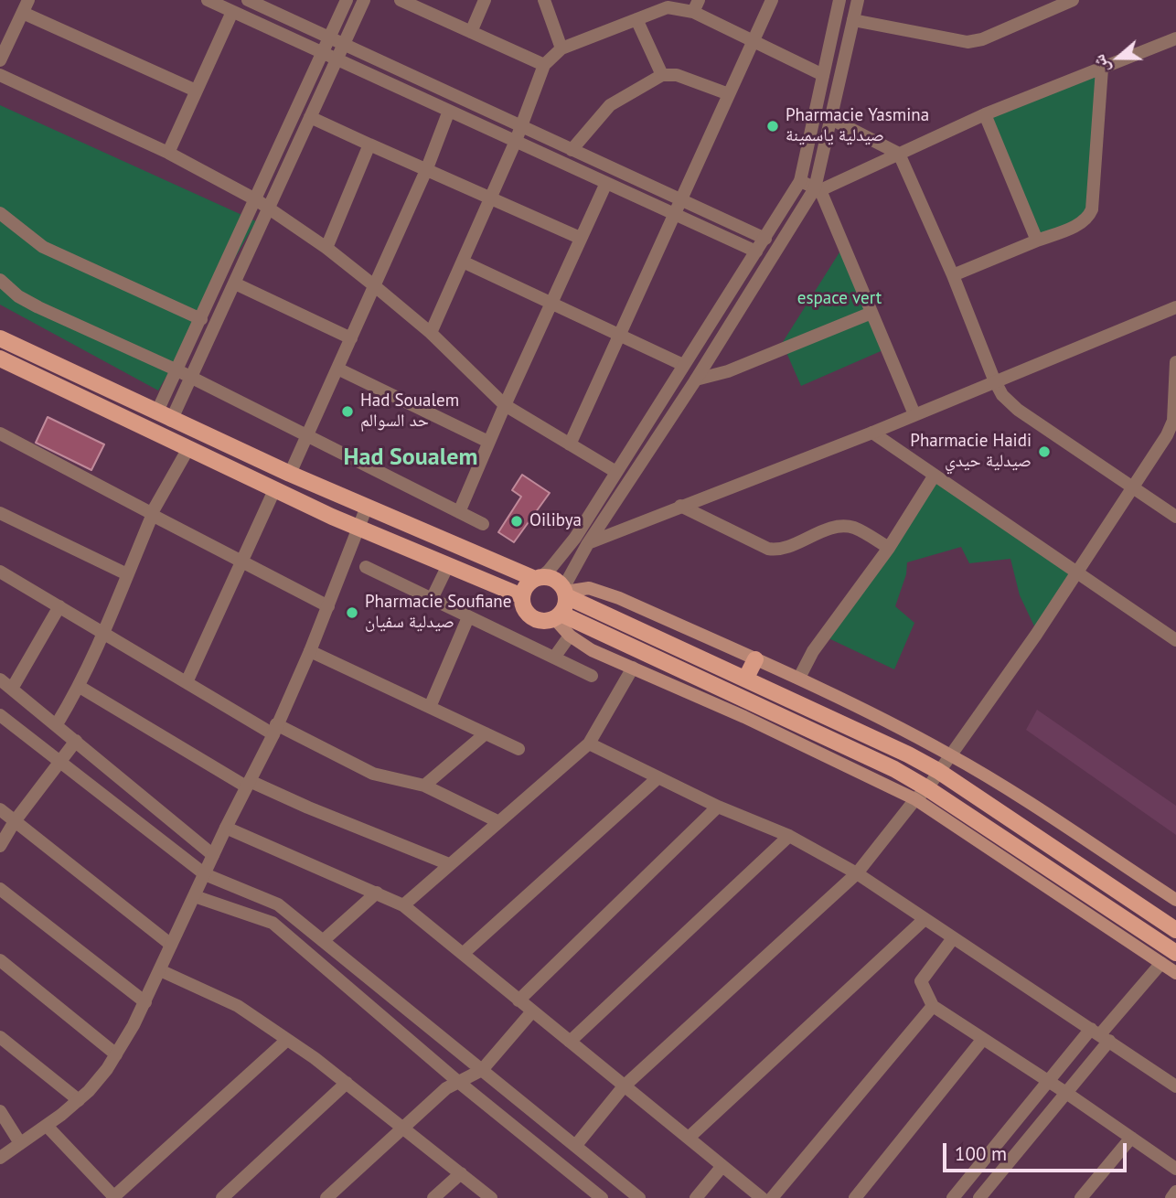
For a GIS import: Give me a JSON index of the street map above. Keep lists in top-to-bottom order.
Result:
{
  "districts": ["Had Soualem"],
  "parks": ["espace vert"],
  "places": [
    "Pharmacie Yasmina صيدلية ياسمينة",
    "Had Soualem حد السوالم",
    "Pharmacie Haidi صيدلية حيدي",
    "Oilibya",
    "Pharmacie Soufiane صيدلية سفيان"
  ],
  "scale_bar": "100 m",
  "north": "left"
}
